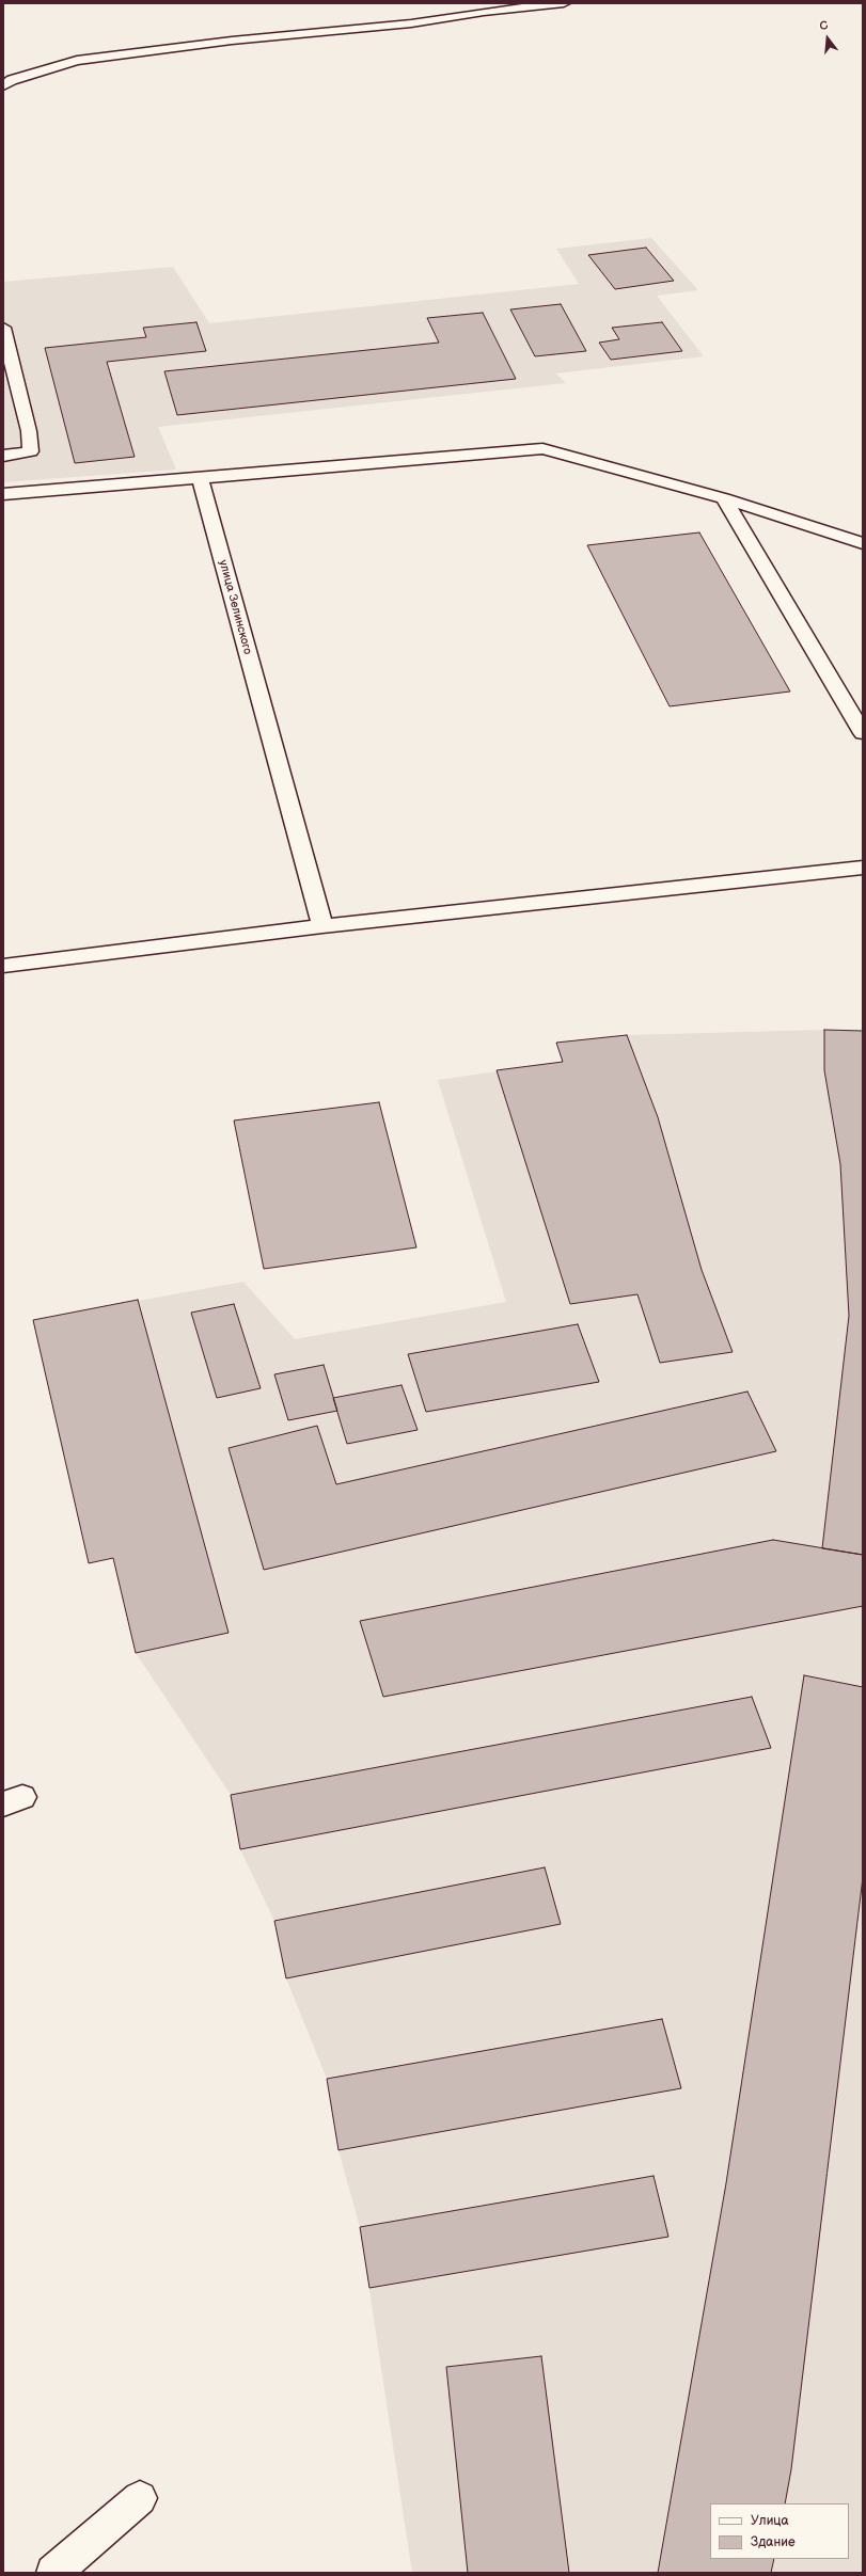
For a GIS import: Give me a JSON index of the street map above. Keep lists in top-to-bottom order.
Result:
{
  "streets": {
    "street": ["улица Зелинского"]
  },
  "legend": ["Улица", "Здание"],
  "north": "top"
}
